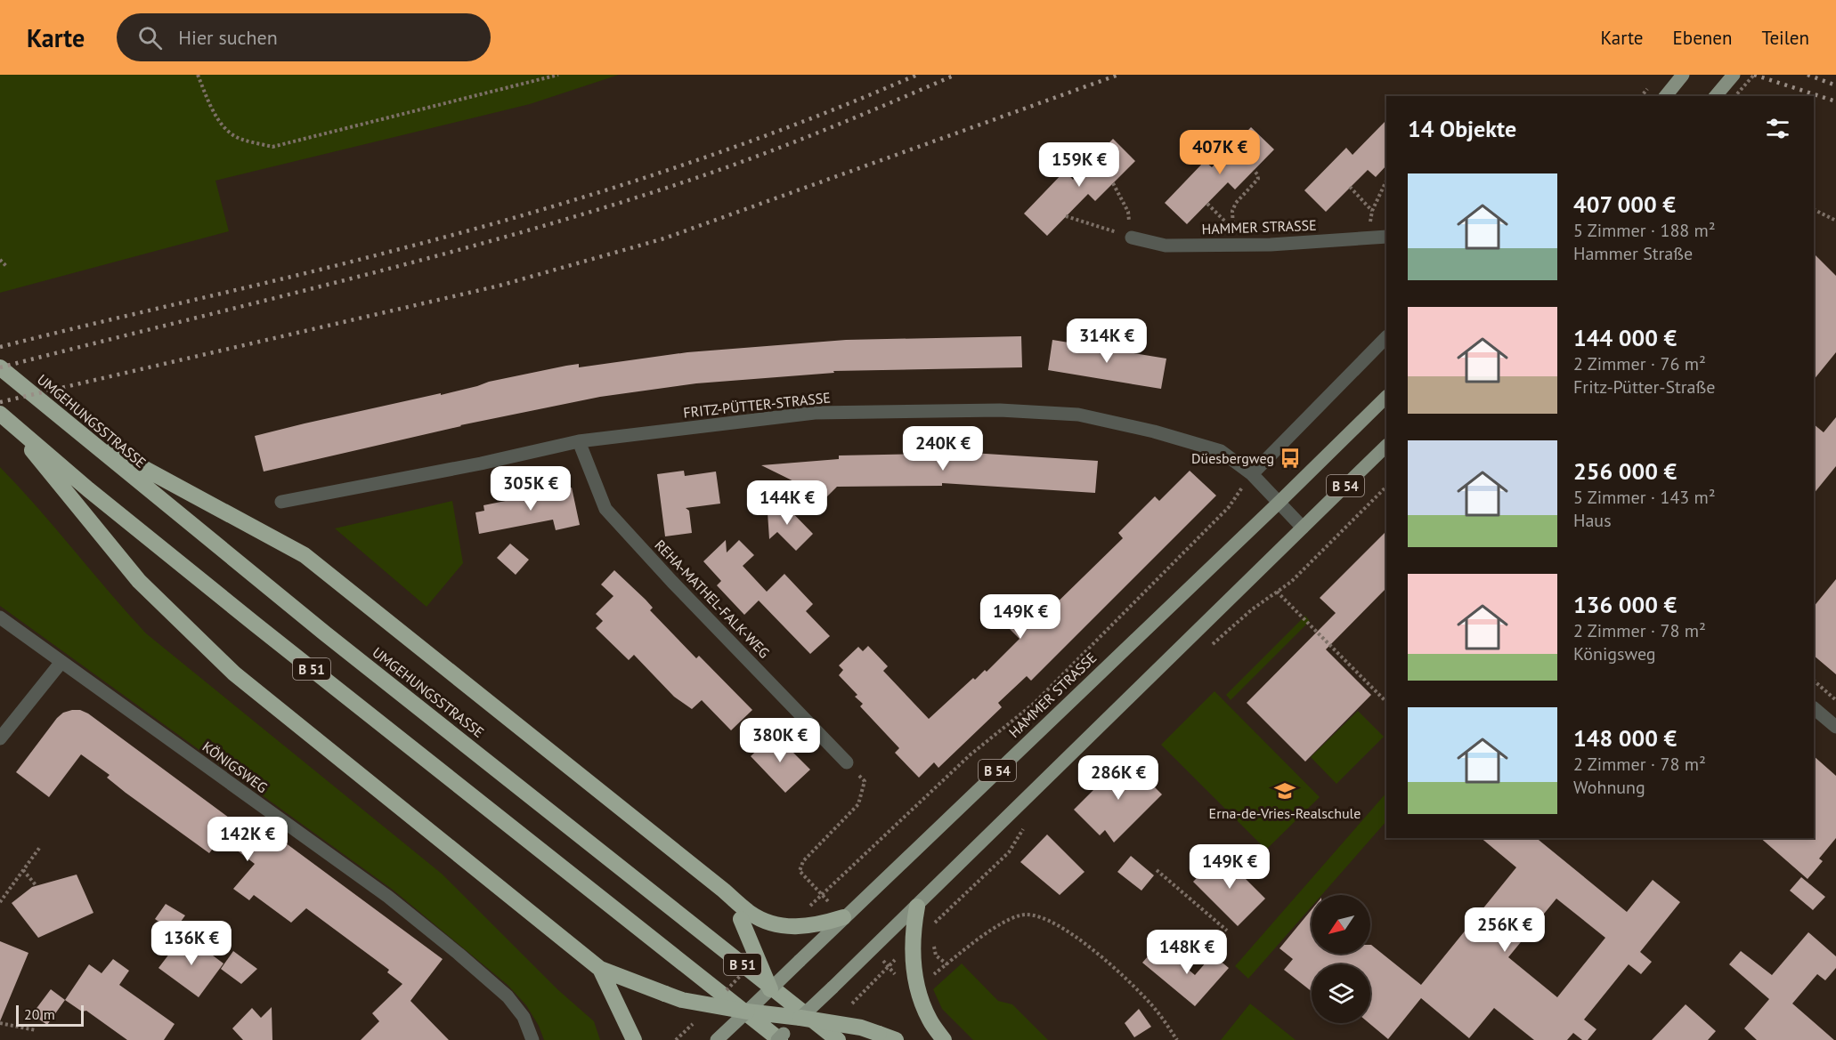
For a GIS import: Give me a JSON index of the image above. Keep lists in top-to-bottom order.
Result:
{
  "streets": {
    "highway": ["UMGEHUNGSSTRASSE", "B 51"],
    "main road": ["HAMMER STRASSE", "B 54"],
    "street": ["FRITZ-PÜTTER-STRASSE", "REHA-MATHEL-FALK-WEG", "KÖNIGSWEG"]
  },
  "crossings": [
    ["HAMMER STRASSE", "FRITZ-PÜTTER-STRASSE"],
    ["FRITZ-PÜTTER-STRASSE", "B 54"],
    ["FRITZ-PÜTTER-STRASSE", "REHA-MATHEL-FALK-WEG"]
  ],
  "places": {
    "bus stop": ["Düesbergweg"],
    "school or university": ["Erna-de-Vries-Realschule"]
  },
  "scale_bar": "20 m",
  "north": "bottom left",
  "page": {
    "header": "Karte",
    "search": "Hier suchen",
    "nav": ["Karte", "Ebenen", "Teilen"],
    "heading": "14 Objekte",
    "price": [
      "407K €",
      "159K €",
      "314K €",
      "240K €",
      "305K €",
      "144K €",
      "149K €",
      "380K €",
      "286K €",
      "142K €",
      "149K €",
      "256K €",
      "136K €",
      "148K €"
    ],
    "list": [
      {
        "name": "407 000 €",
        "note": "5 Zimmer · 188 m² · Hammer Straße"
      },
      {
        "name": "144 000 €",
        "note": "2 Zimmer · 76 m² · Fritz-Pütter-Straße"
      },
      {
        "name": "256 000 €",
        "note": "5 Zimmer · 143 m² · Haus"
      },
      {
        "name": "136 000 €",
        "note": "2 Zimmer · 78 m² · Königsweg"
      },
      {
        "name": "148 000 €",
        "note": "2 Zimmer · 78 m² · Wohnung"
      }
    ],
    "scale": "20 m"
  }
}
